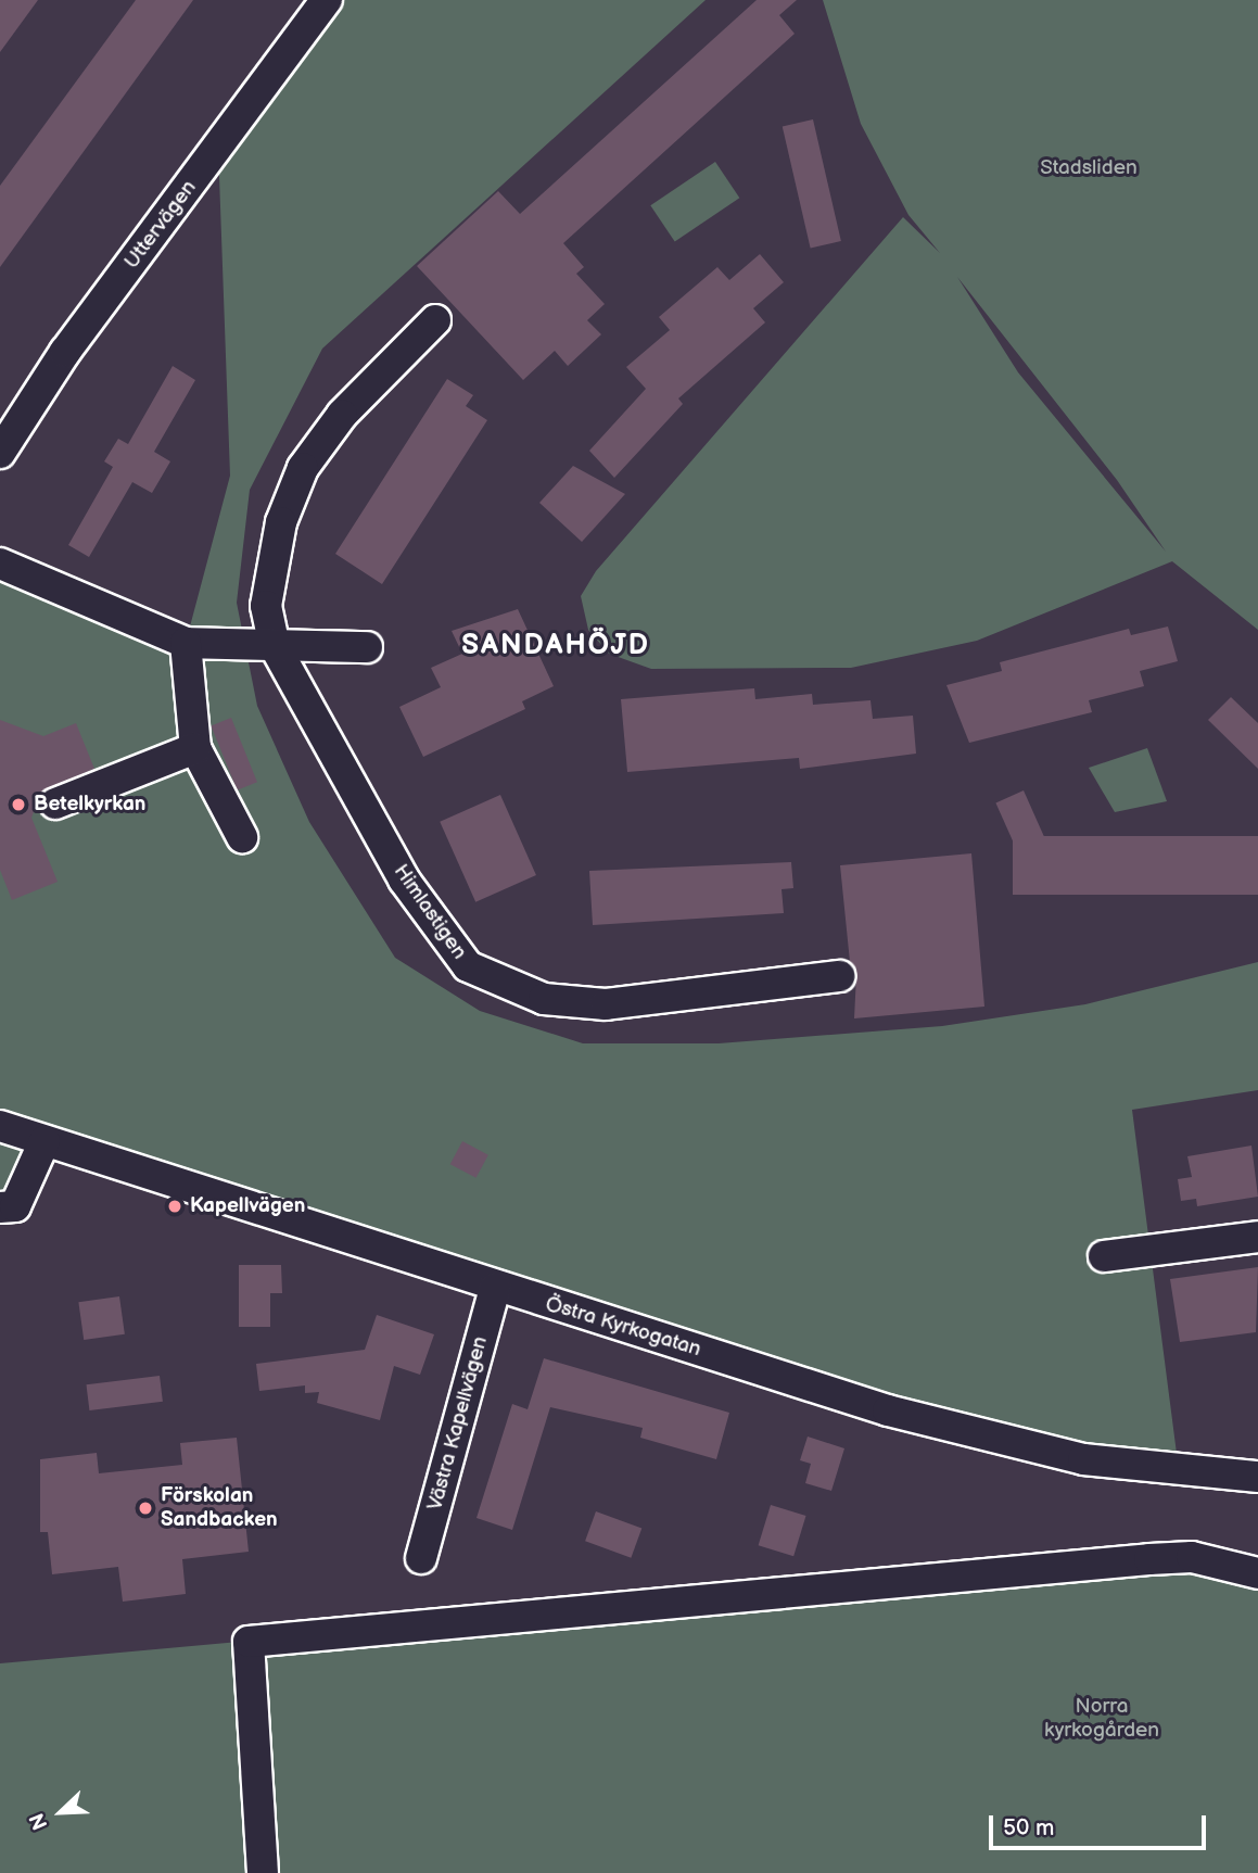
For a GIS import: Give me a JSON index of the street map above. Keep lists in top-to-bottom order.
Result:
{
  "streets": {
    "street": [
      "Uttervägen",
      "Himlastigen",
      "Östra Kyrkogatan",
      "Västra Kapellvägen"
    ]
  },
  "crossings": [
    ["Östra Kyrkogatan", "Västra Kapellvägen"]
  ],
  "districts": ["SANDAHÖJD"],
  "parks": ["Stadsliden", "Norra kyrkogården"],
  "places": ["Betelkyrkan", "Kapellvägen", "Förskolan Sandbacken"],
  "scale_bar": "50 m",
  "north": "bottom left"
}
